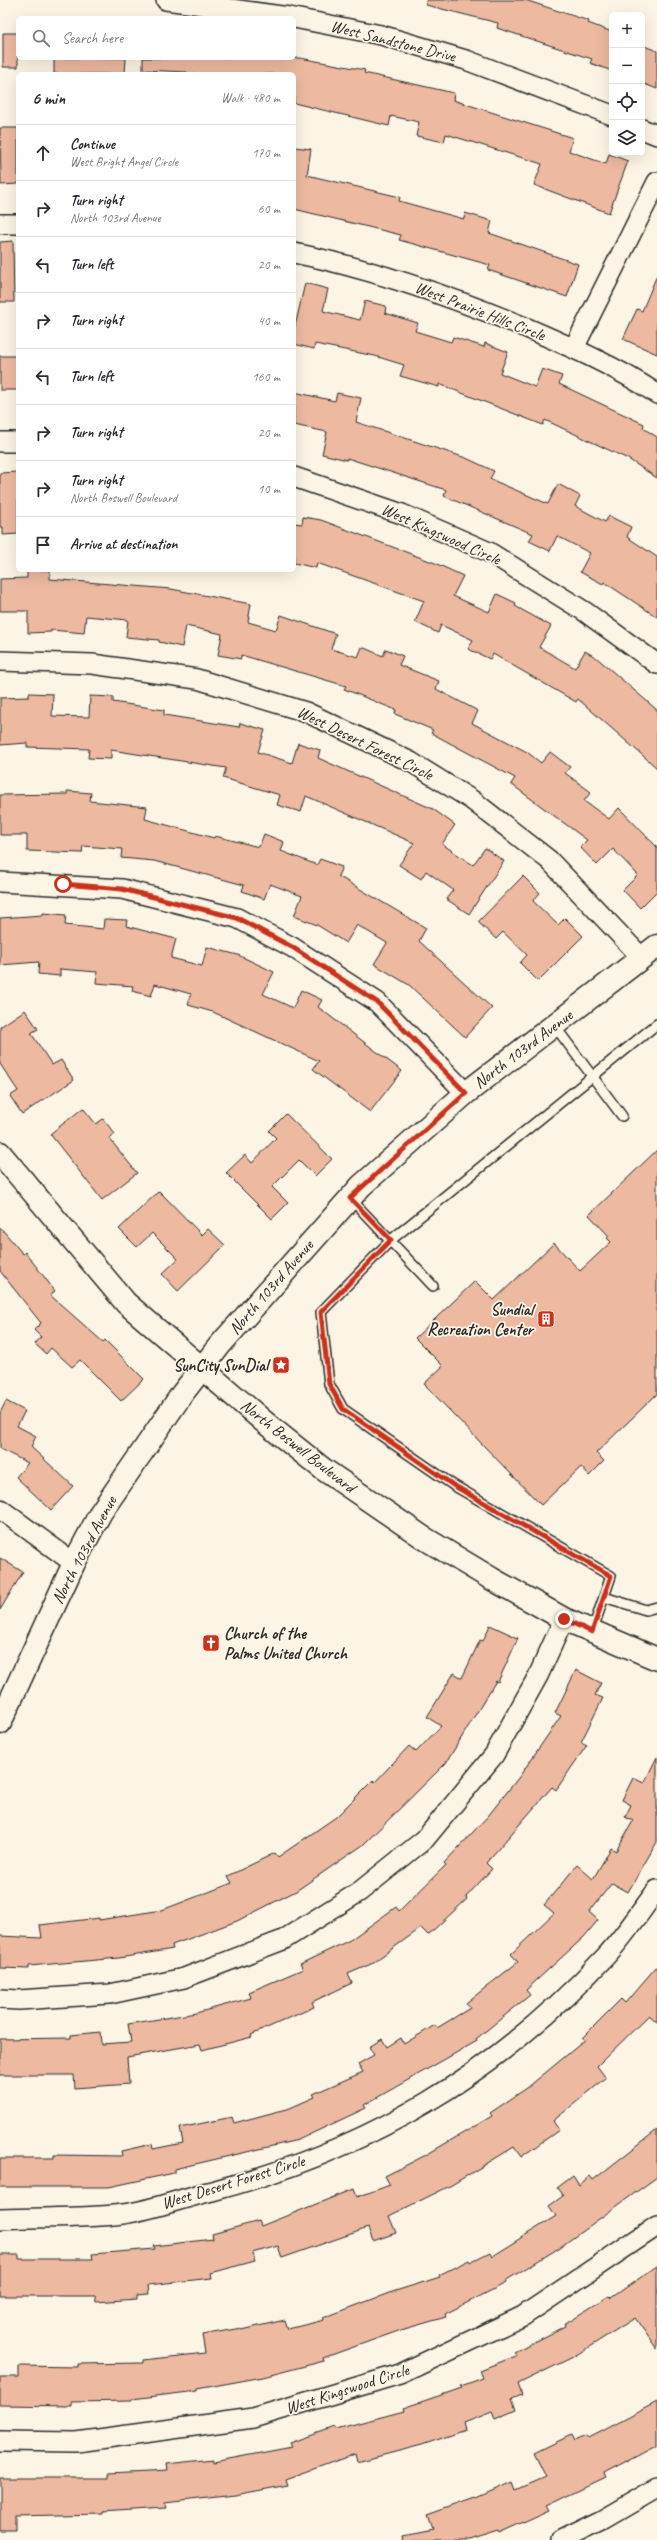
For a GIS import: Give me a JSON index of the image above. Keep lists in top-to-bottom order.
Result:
{
  "streets": {
    "street": [
      "West Sandstone Drive",
      "West Prairie Hills Circle",
      "West Kingswood Circle",
      "West Desert Forest Circle",
      "North 103rd Avenue",
      "North Boswell Boulevard"
    ]
  },
  "crossings": [
    ["West Desert Forest Circle", "North 103rd Avenue"],
    ["North 103rd Avenue", "North Boswell Boulevard"]
  ],
  "places": {
    "building": ["Sundial Recreation Center"],
    "place": ["SunCity SunDial"],
    "church": ["Church of the Palms United Church"]
  },
  "page": {
    "map_buttons": ["+", "−"],
    "search": "Search here",
    "heading": ["6 min", "Walk · 480 m"],
    "list": [
      ["Continue", "West Bright Angel Circle", "170 m"],
      ["Turn right", "North 103rd Avenue", "60 m"],
      ["Turn left", "20 m"],
      ["Turn right", "40 m"],
      ["Turn left", "160 m"],
      ["Turn right", "20 m"],
      ["Turn right", "North Boswell Boulevard", "10 m"],
      "Arrive at destination"
    ]
  }
}
